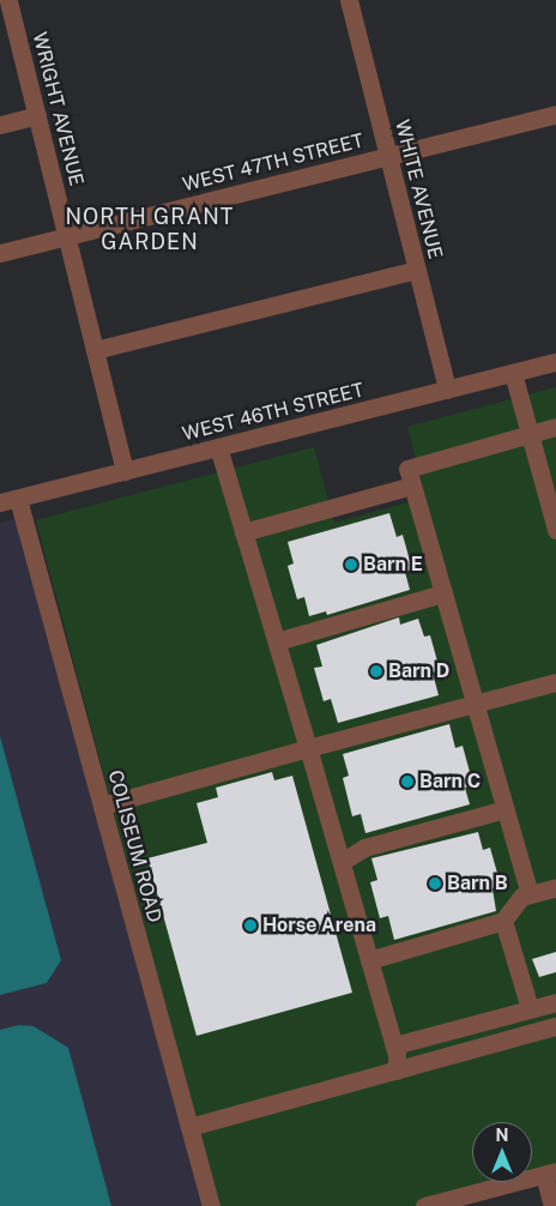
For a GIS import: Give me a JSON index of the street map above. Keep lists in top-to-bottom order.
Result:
{
  "streets": {
    "street": [
      "WRIGHT AVENUE",
      "WEST 47TH STREET",
      "WHITE AVENUE",
      "WEST 46TH STREET",
      "COLISEUM ROAD"
    ]
  },
  "crossings": [
    ["WRIGHT AVENUE", "WEST 47TH STREET"],
    ["WRIGHT AVENUE", "WEST 46TH STREET"],
    ["WEST 47TH STREET", "WHITE AVENUE"],
    ["WHITE AVENUE", "WEST 46TH STREET"],
    ["WEST 46TH STREET", "COLISEUM ROAD"]
  ],
  "districts": ["NORTH GRANT GARDEN"],
  "places": [
    "Barn E",
    "Barn D",
    "Barn C",
    "Barn B",
    "Horse Arena"
  ],
  "north": "top"
}
